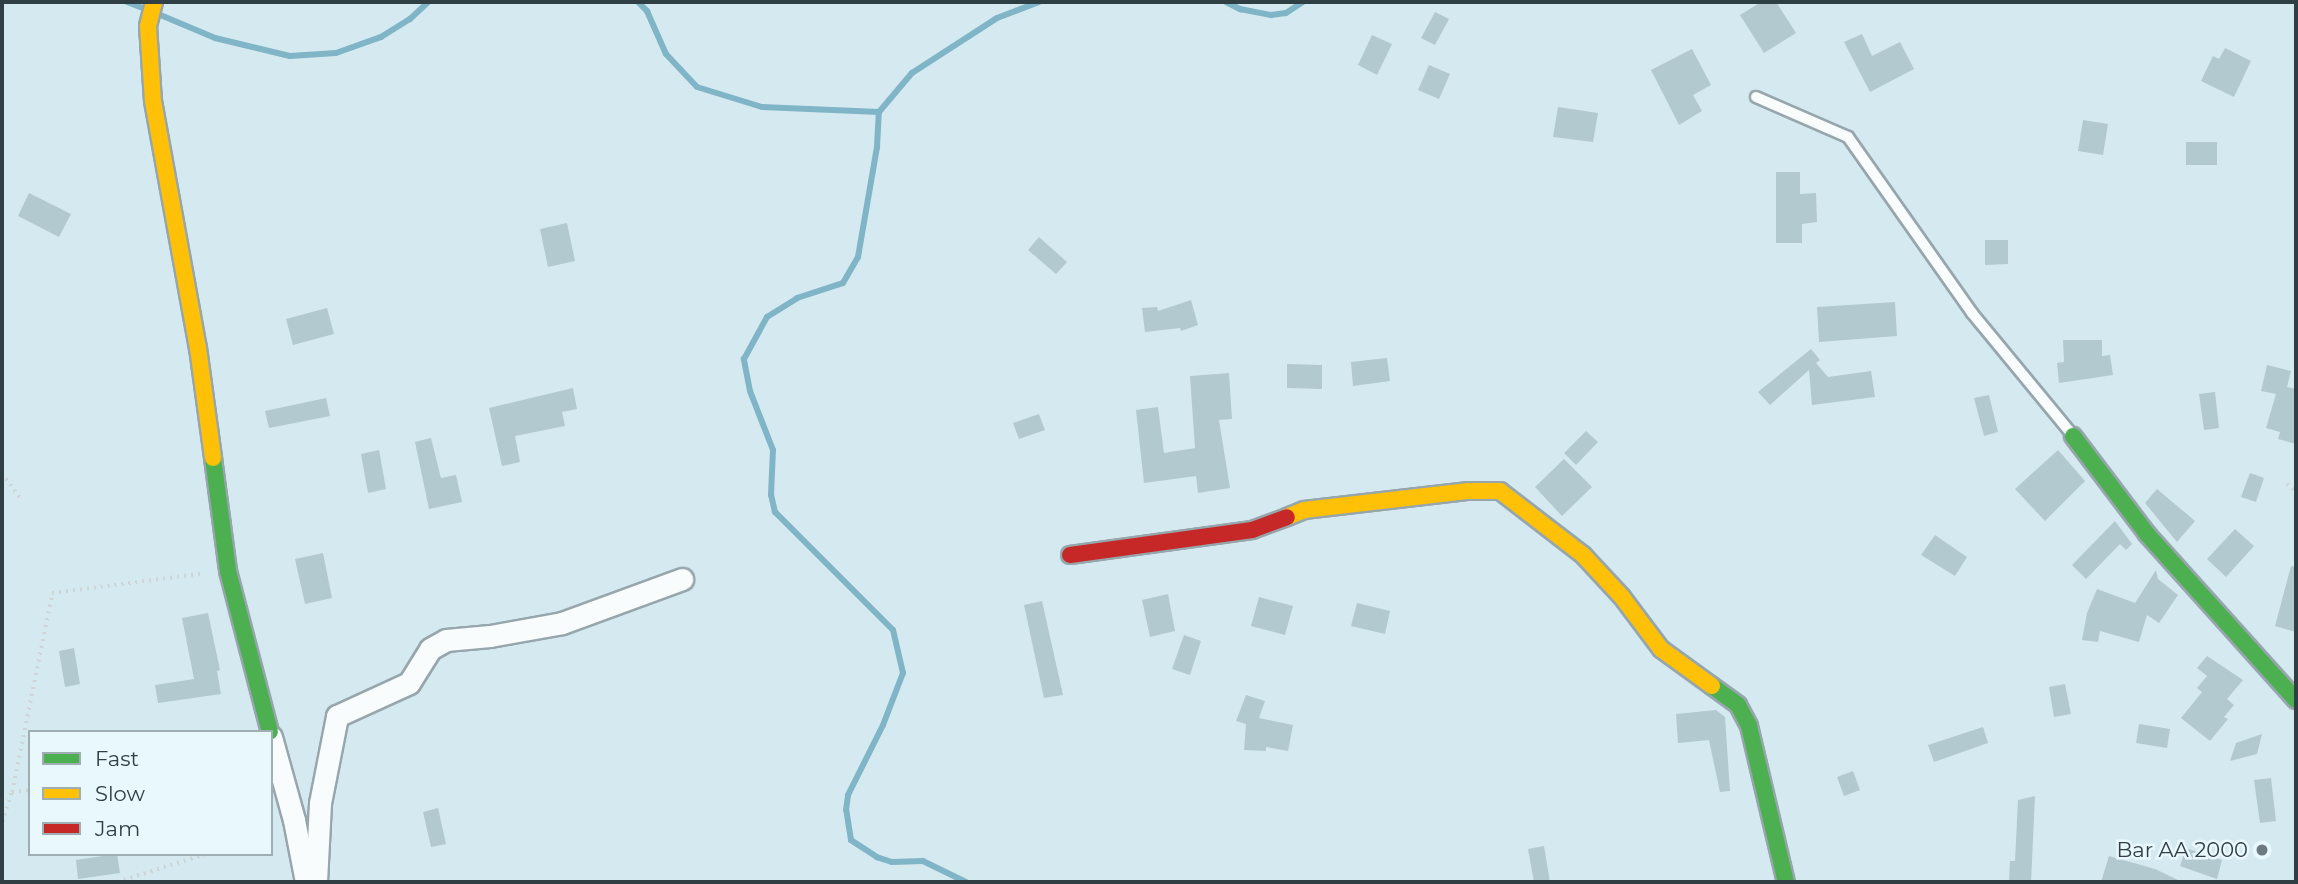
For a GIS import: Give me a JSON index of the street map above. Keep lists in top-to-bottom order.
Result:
{
  "places": ["Bar AA 2000"],
  "legend": ["Fast", "Slow", "Jam"]
}
